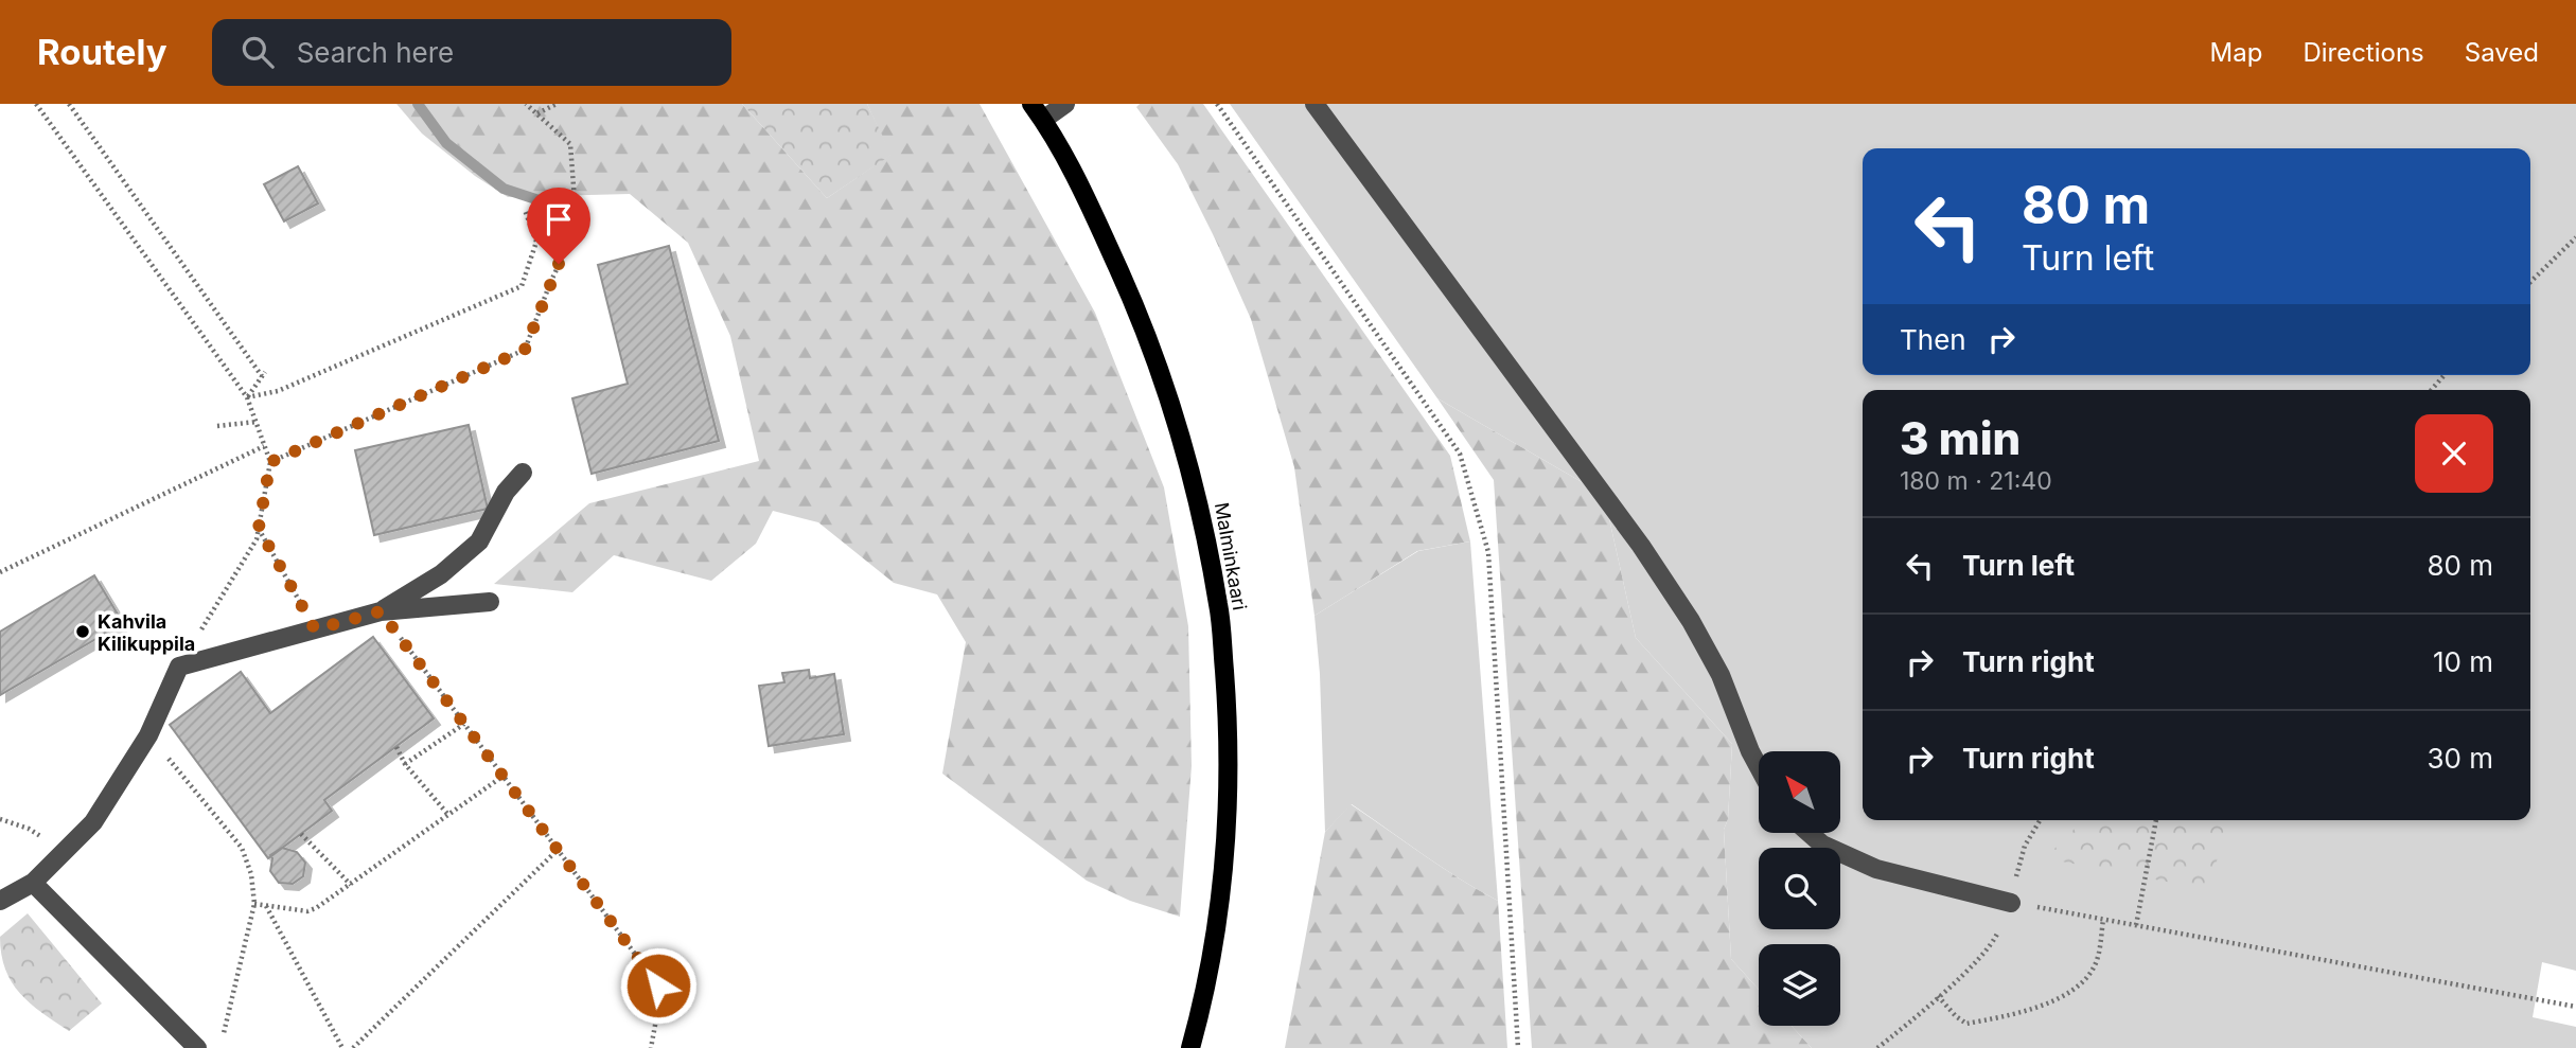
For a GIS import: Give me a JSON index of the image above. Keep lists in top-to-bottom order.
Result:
{
  "streets": {
    "main road": ["Malminkaari"]
  },
  "places": ["Kahvila Kilikuppila"],
  "north": "top left",
  "page": {
    "header": "Routely",
    "search": "Search here",
    "nav": ["Map", "Directions", "Saved"],
    "turn": ["80 m", "Turn left"],
    "then": "Then",
    "heading": ["3 min", "180 m · 21:40"],
    "list": [
      {
        "name": "Turn left",
        "value": "80 m"
      },
      {
        "name": "Turn right",
        "value": "10 m"
      },
      {
        "name": "Turn right",
        "value": "30 m"
      }
    ]
  }
}
